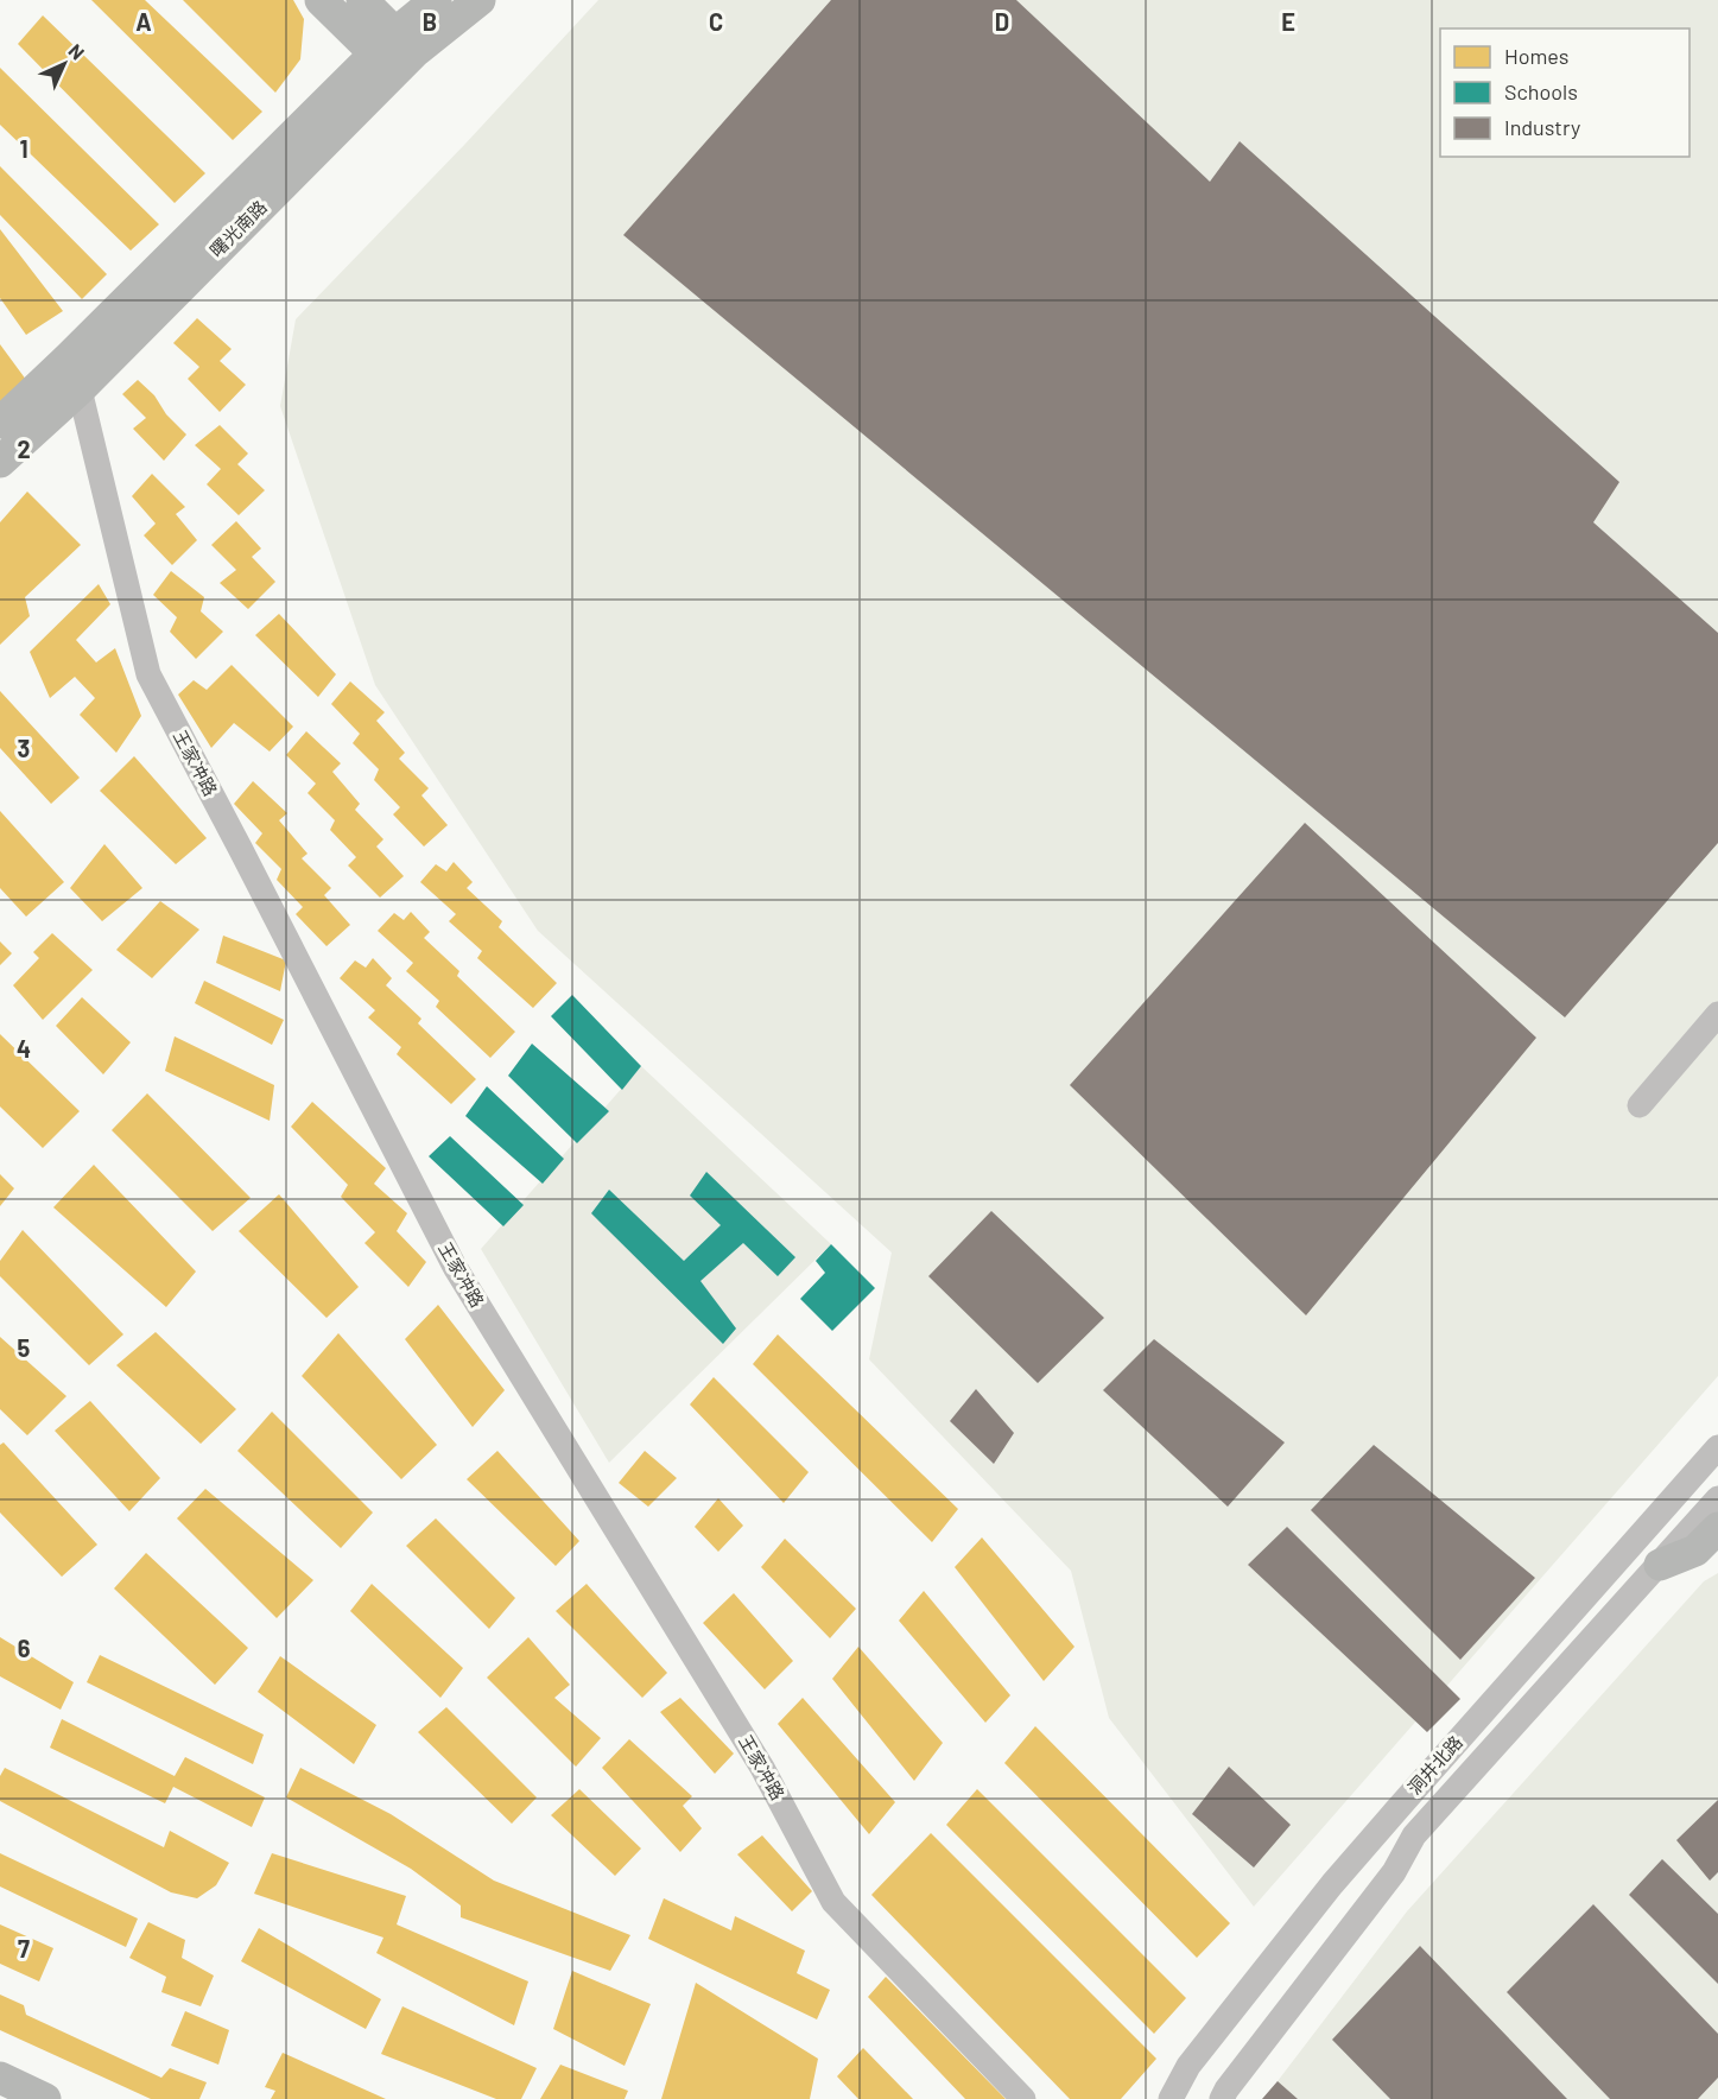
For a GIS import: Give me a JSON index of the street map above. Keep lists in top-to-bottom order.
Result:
{
  "streets": {
    "main road": ["曙光南路"],
    "street": ["王家冲路", "洞井北路"]
  },
  "crossings": [
    ["曙光南路", "王家冲路"]
  ],
  "legend": ["Homes", "Schools", "Industry"],
  "north": "top right",
  "grid": {
    "columns": [
      "A",
      "B",
      "C",
      "D",
      "E"
    ],
    "rows": [
      "1",
      "2",
      "3",
      "4",
      "5",
      "6",
      "7"
    ]
  }
}
